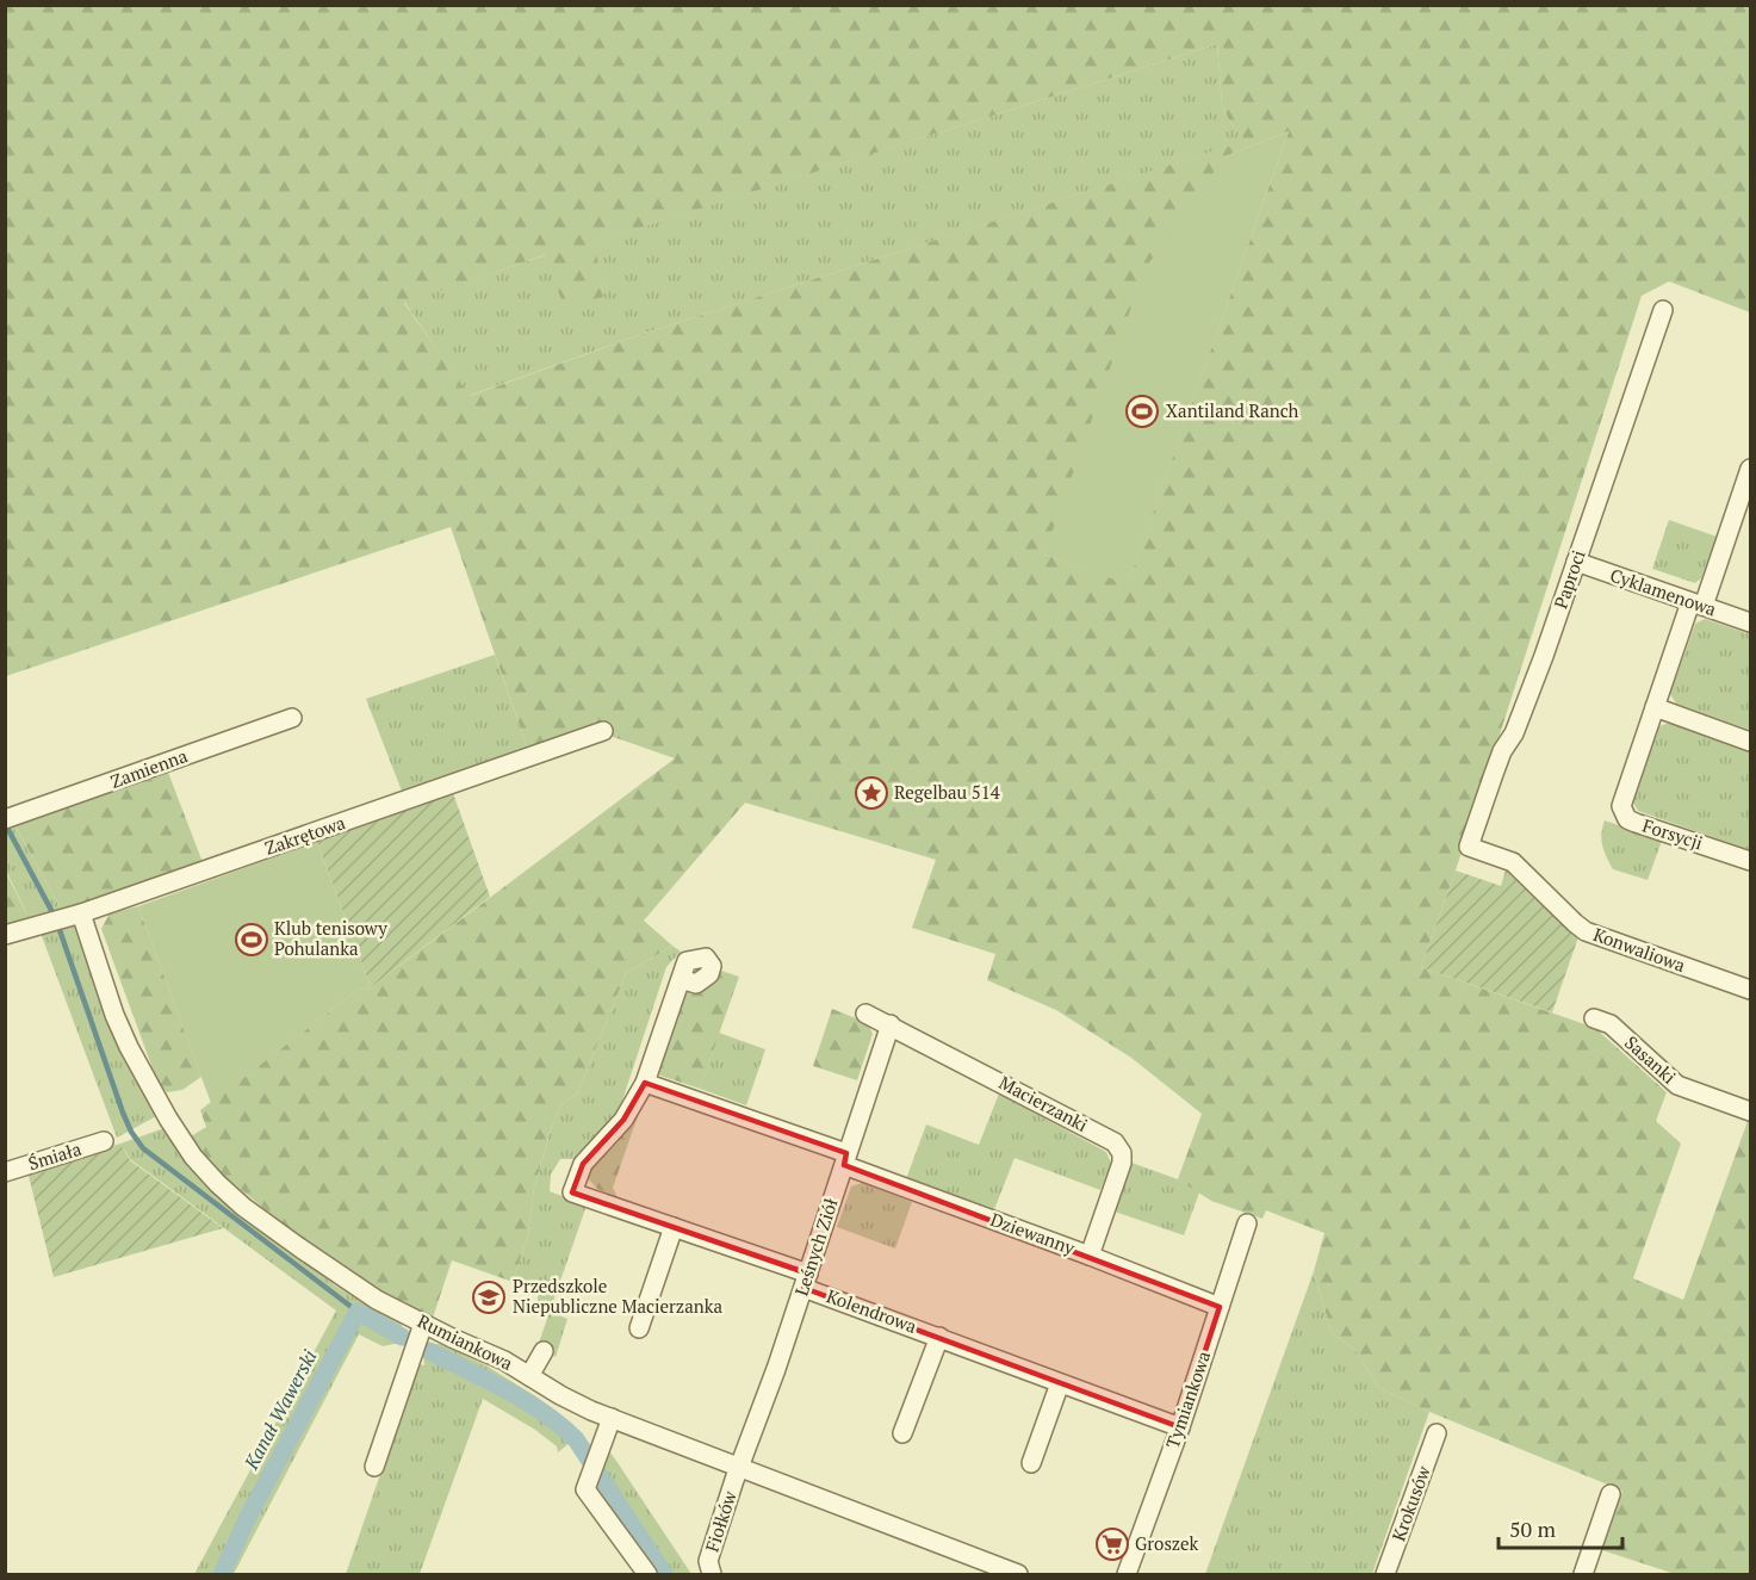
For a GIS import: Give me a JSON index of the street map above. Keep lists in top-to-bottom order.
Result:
{
  "streets": {
    "street": [
      "Paproci",
      "Cyklamenowa",
      "Zamienna",
      "Forsycji",
      "Zakrętowa",
      "Konwaliowa",
      "Sasanki",
      "Macierzanki",
      "Śmiała",
      "Dziewanny",
      "Leśnych Ziół",
      "Kolendrowa",
      "Rumiankowa",
      "Tymiankowa",
      "Krokusów",
      "Fiołków"
    ]
  },
  "crossings": [
    ["Paproci", "Cyklamenowa"],
    ["Paproci", "Konwaliowa"],
    ["Cyklamenowa", "Forsycji"],
    ["Zakrętowa", "Rumiankowa"],
    ["Macierzanki", "Dziewanny"],
    ["Macierzanki", "Leśnych Ziół"],
    ["Dziewanny", "Leśnych Ziół"],
    ["Dziewanny", "Kolendrowa"],
    ["Dziewanny", "Tymiankowa"],
    ["Leśnych Ziół", "Kolendrowa"],
    ["Leśnych Ziół", "Rumiankowa"],
    ["Leśnych Ziół", "Fiołków"],
    ["Kolendrowa", "Tymiankowa"],
    ["Rumiankowa", "Fiołków"]
  ],
  "water": ["Kanał Wawerski"],
  "places": {
    "sports": ["Xantiland Ranch", "Klub tenisowy Pohulanka"],
    "place": ["Regelbau 514"],
    "school or university": ["Przedszkole Niepubliczne Macierzanka"],
    "supermarket": ["Groszek"]
  },
  "scale_bar": "50 m"
}
